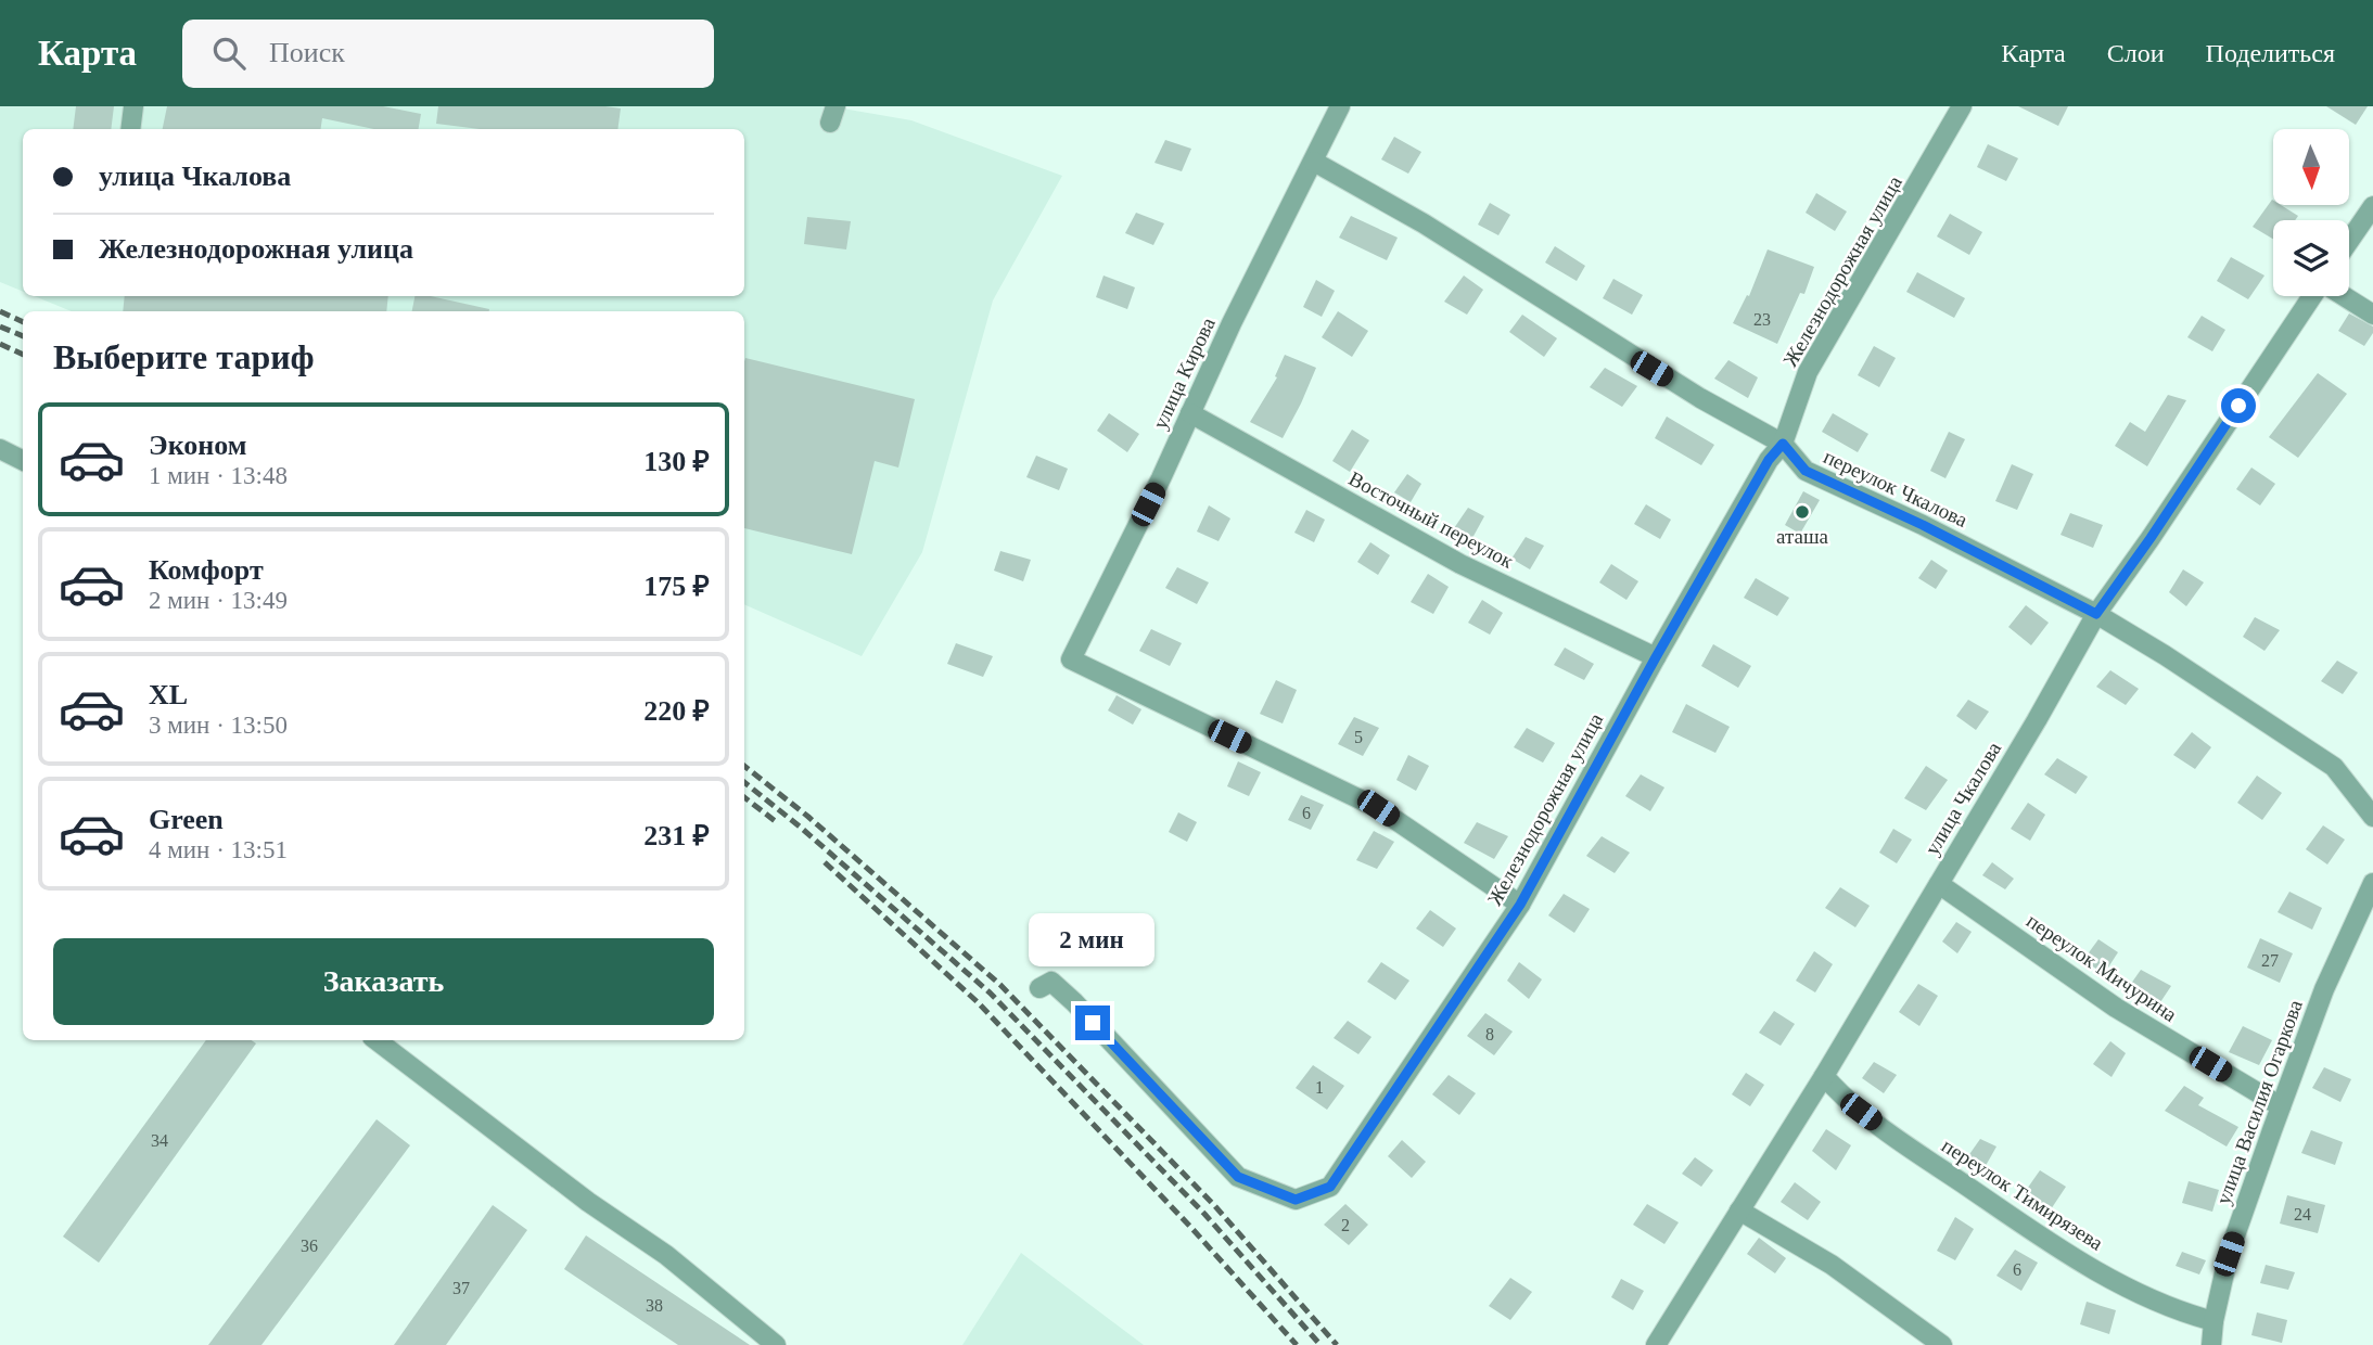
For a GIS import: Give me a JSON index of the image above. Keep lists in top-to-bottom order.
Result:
{
  "streets": {
    "street": [
      "Железнодорожная улица",
      "улица Кирова",
      "переулок Чкалова",
      "Восточный переулок",
      "улица Чкалова",
      "переулок Мичурина",
      "улица Василия Огаркова",
      "переулок Тимирязева"
    ]
  },
  "crossings": [
    ["Железнодорожная улица", "улица Кирова"],
    ["Железнодорожная улица", "переулок Чкалова"],
    ["Железнодорожная улица", "Восточный переулок"],
    ["улица Кирова", "переулок Чкалова"],
    ["улица Кирова", "Восточный переулок"],
    ["переулок Чкалова", "улица Чкалова"],
    ["улица Чкалова", "переулок Мичурина"],
    ["улица Чкалова", "переулок Тимирязева"],
    ["переулок Мичурина", "улица Василия Огаркова"],
    ["улица Василия Огаркова", "переулок Тимирязева"]
  ],
  "places": ["аташа"],
  "house_numbers": [
    "23",
    "5",
    "6",
    "27",
    "8",
    "1",
    "34",
    "24",
    "2",
    "36",
    "6",
    "37",
    "38"
  ],
  "north": "bottom",
  "page": {
    "header": "Карта",
    "search": "Поиск",
    "nav": ["Карта", "Слои", "Поделиться"],
    "banner": ["улица Чкалова", "Железнодорожная улица"],
    "heading": "Выберите тариф",
    "list": [
      {
        "name": "Эконом",
        "note": "1 мин · 13:48",
        "value": "130 ₽"
      },
      {
        "name": "Комфорт",
        "note": "2 мин · 13:49",
        "value": "175 ₽"
      },
      {
        "name": "XL",
        "note": "3 мин · 13:50",
        "value": "220 ₽"
      },
      {
        "name": "Green",
        "note": "4 мин · 13:51",
        "value": "231 ₽"
      }
    ],
    "bubble": "2 мин",
    "buttons": "Заказать"
  }
}
